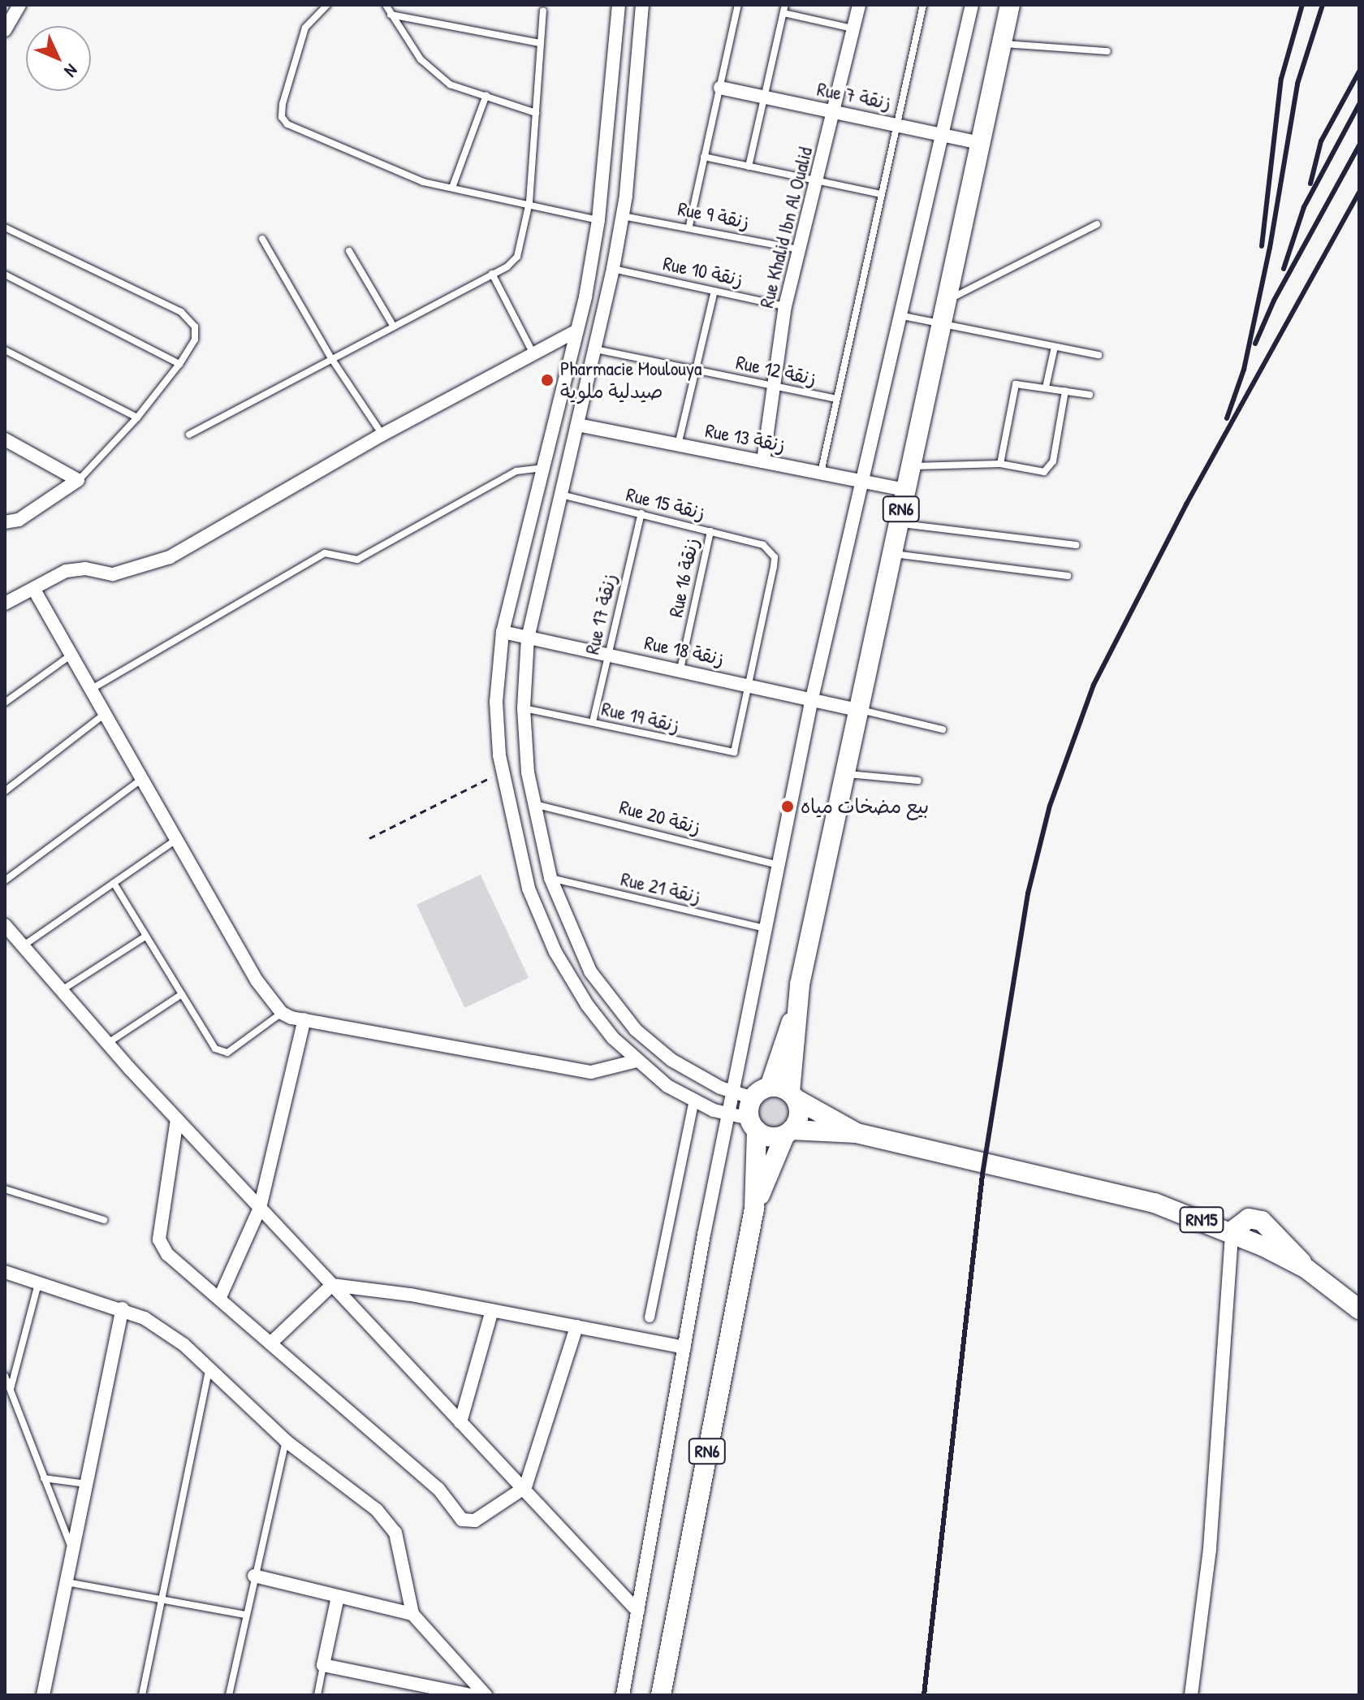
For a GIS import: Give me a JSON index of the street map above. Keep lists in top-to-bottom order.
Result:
{
  "streets": {
    "main road": ["RN6", "RN15"],
    "street": [
      "Rue 7 زنقة",
      "Rue Khalid Ibn Al Oualid",
      "Rue 13 زنقة",
      "Rue 18 زنقة"
    ],
    "lane": [
      "Rue 9 زنقة",
      "Rue 10 زنقة",
      "Rue 12 زنقة",
      "Rue 15 زنقة",
      "Rue 16 زنقة",
      "Rue 17 زنقة",
      "Rue 19 زنقة",
      "Rue 20 زنقة",
      "Rue 21 زنقة"
    ]
  },
  "crossings": [
    ["Rue 7 زنقة", "Rue Khalid Ibn Al Oualid"],
    ["Rue 7 زنقة", "RN6"],
    ["Rue 9 زنقة", "Rue Khalid Ibn Al Oualid"],
    ["Rue Khalid Ibn Al Oualid", "Rue 10 زنقة"],
    ["Rue Khalid Ibn Al Oualid", "Rue 12 زنقة"],
    ["Rue Khalid Ibn Al Oualid", "Rue 13 زنقة"],
    ["Rue 13 زنقة", "RN6"],
    ["Rue 15 زنقة", "Rue 16 زنقة"],
    ["Rue 15 زنقة", "Rue 17 زنقة"],
    ["Rue 15 زنقة", "Rue 18 زنقة"],
    ["Rue 15 زنقة", "Rue 19 زنقة"],
    ["RN6", "Rue 18 زنقة"],
    ["RN6", "RN15"],
    ["Rue 16 زنقة", "Rue 18 زنقة"],
    ["Rue 17 زنقة", "Rue 18 زنقة"],
    ["Rue 17 زنقة", "Rue 19 زنقة"],
    ["Rue 18 زنقة", "Rue 19 زنقة"]
  ],
  "places": ["Pharmacie Moulouya صيدلية ملوية", "بيع مضخات مياه"],
  "north": "bottom right"
}
